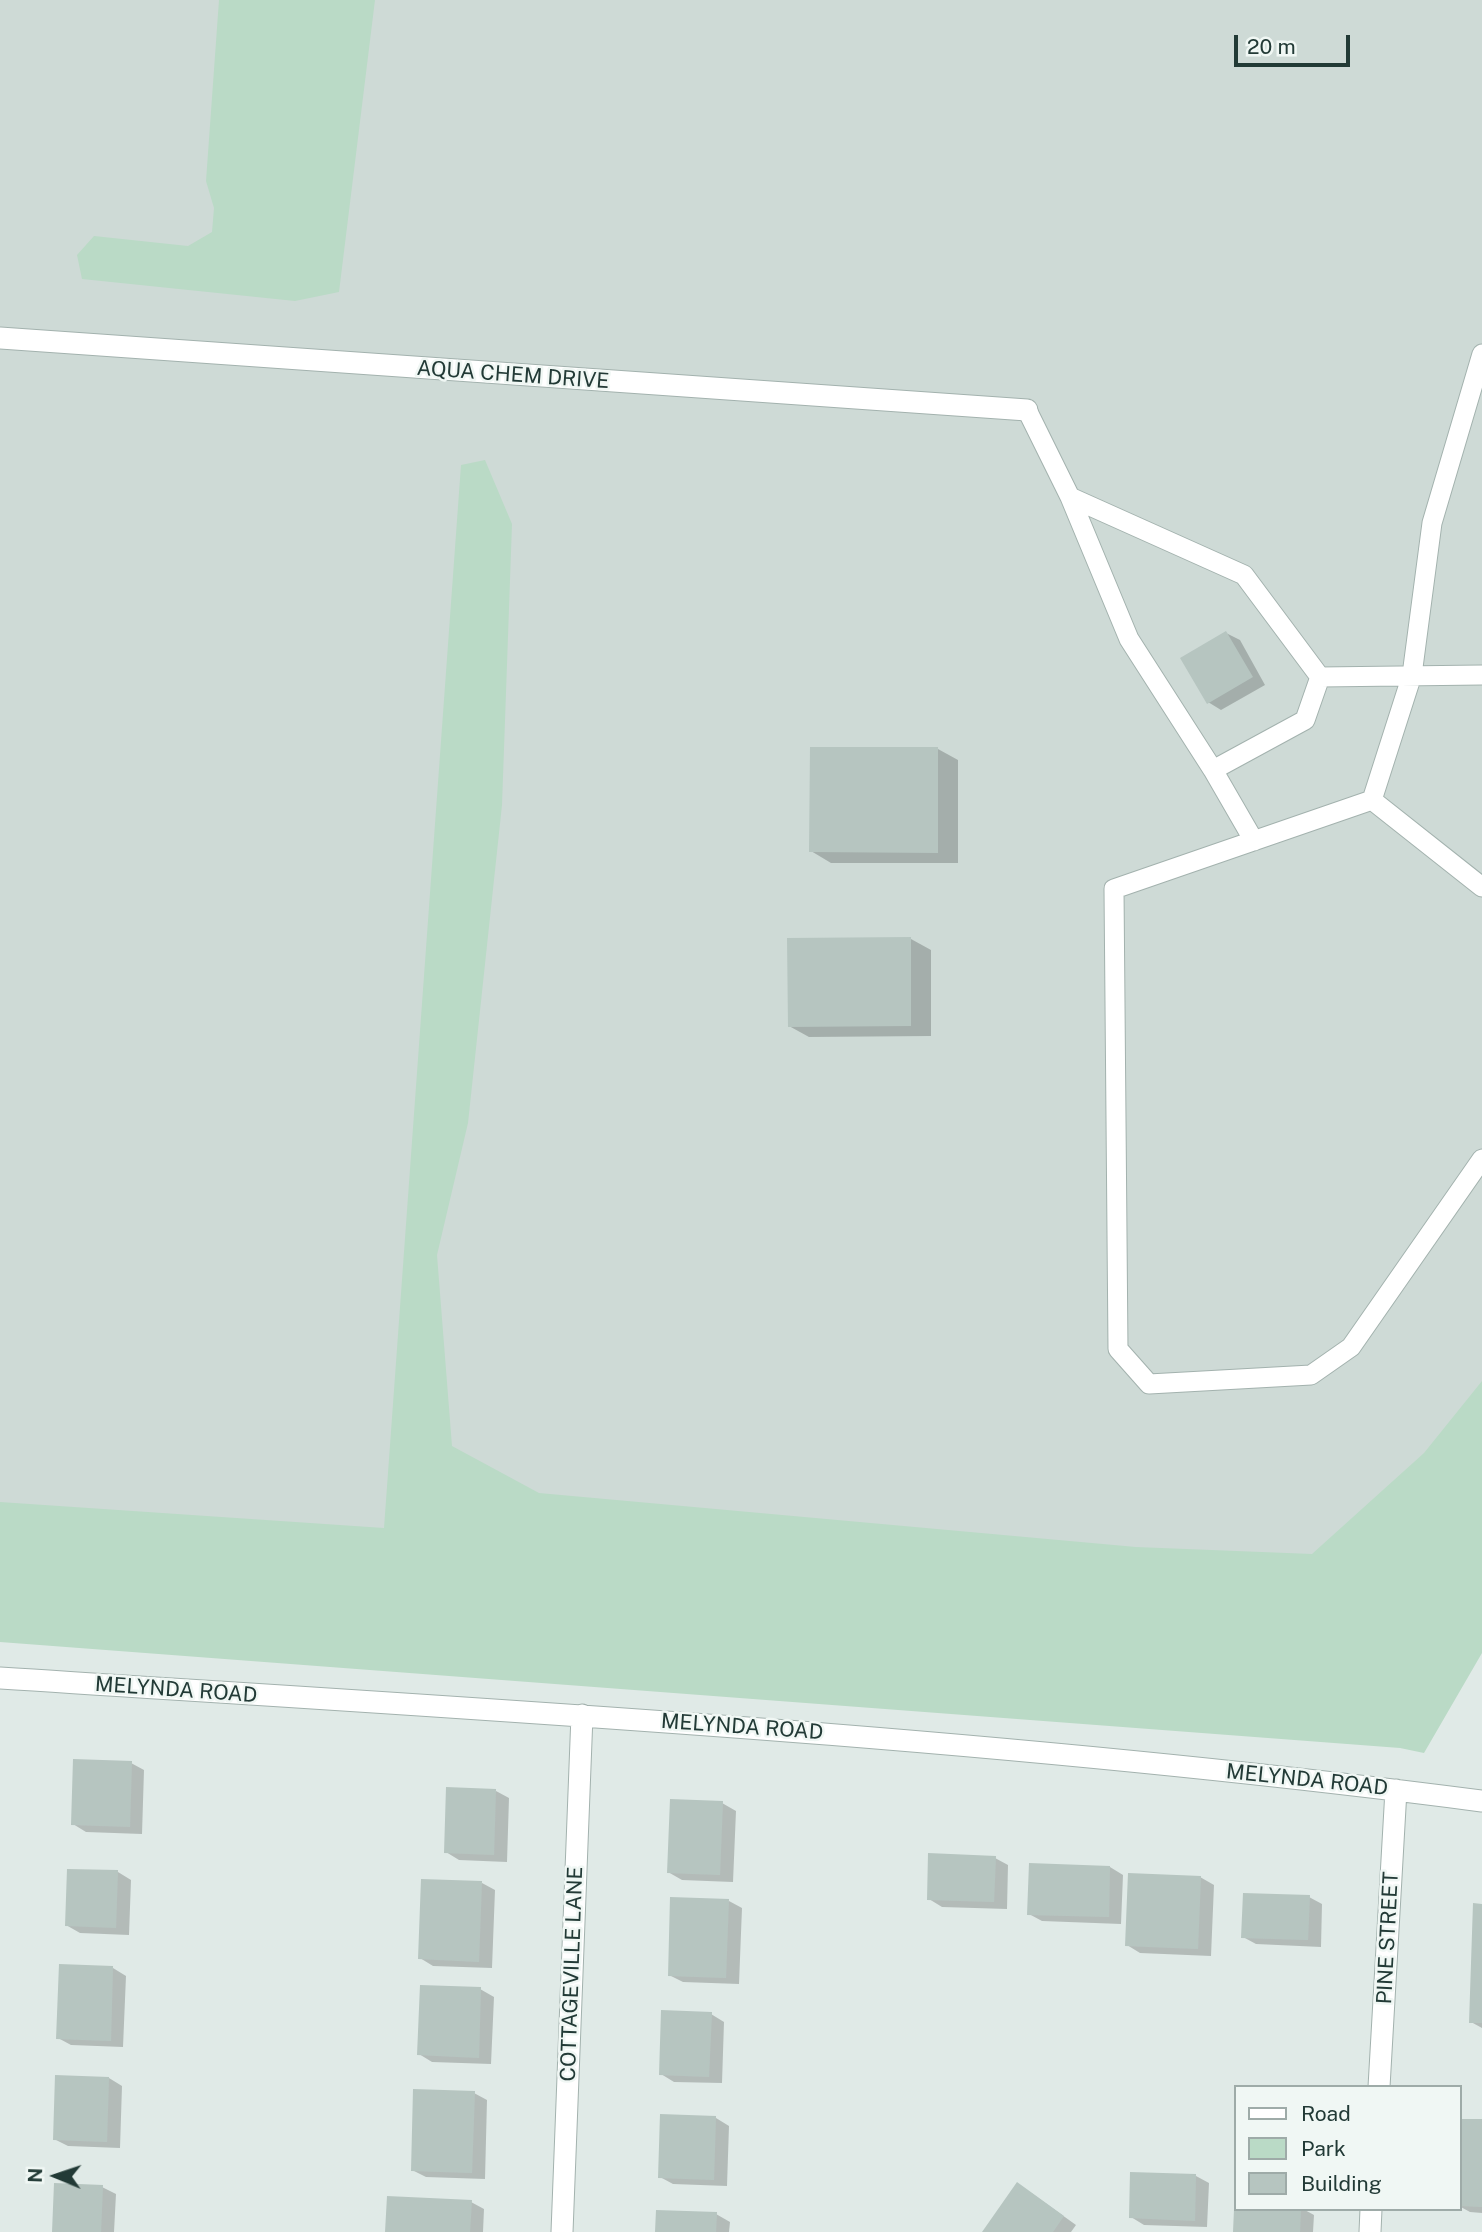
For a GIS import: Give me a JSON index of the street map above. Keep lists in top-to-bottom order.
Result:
{
  "streets": {
    "street": [
      "AQUA CHEM DRIVE",
      "MELYNDA ROAD",
      "PINE STREET",
      "COTTAGEVILLE LANE"
    ]
  },
  "crossings": [
    ["MELYNDA ROAD", "PINE STREET"],
    ["MELYNDA ROAD", "COTTAGEVILLE LANE"]
  ],
  "legend": ["Road", "Park", "Building"],
  "scale_bar": "20 m",
  "north": "left"
}
